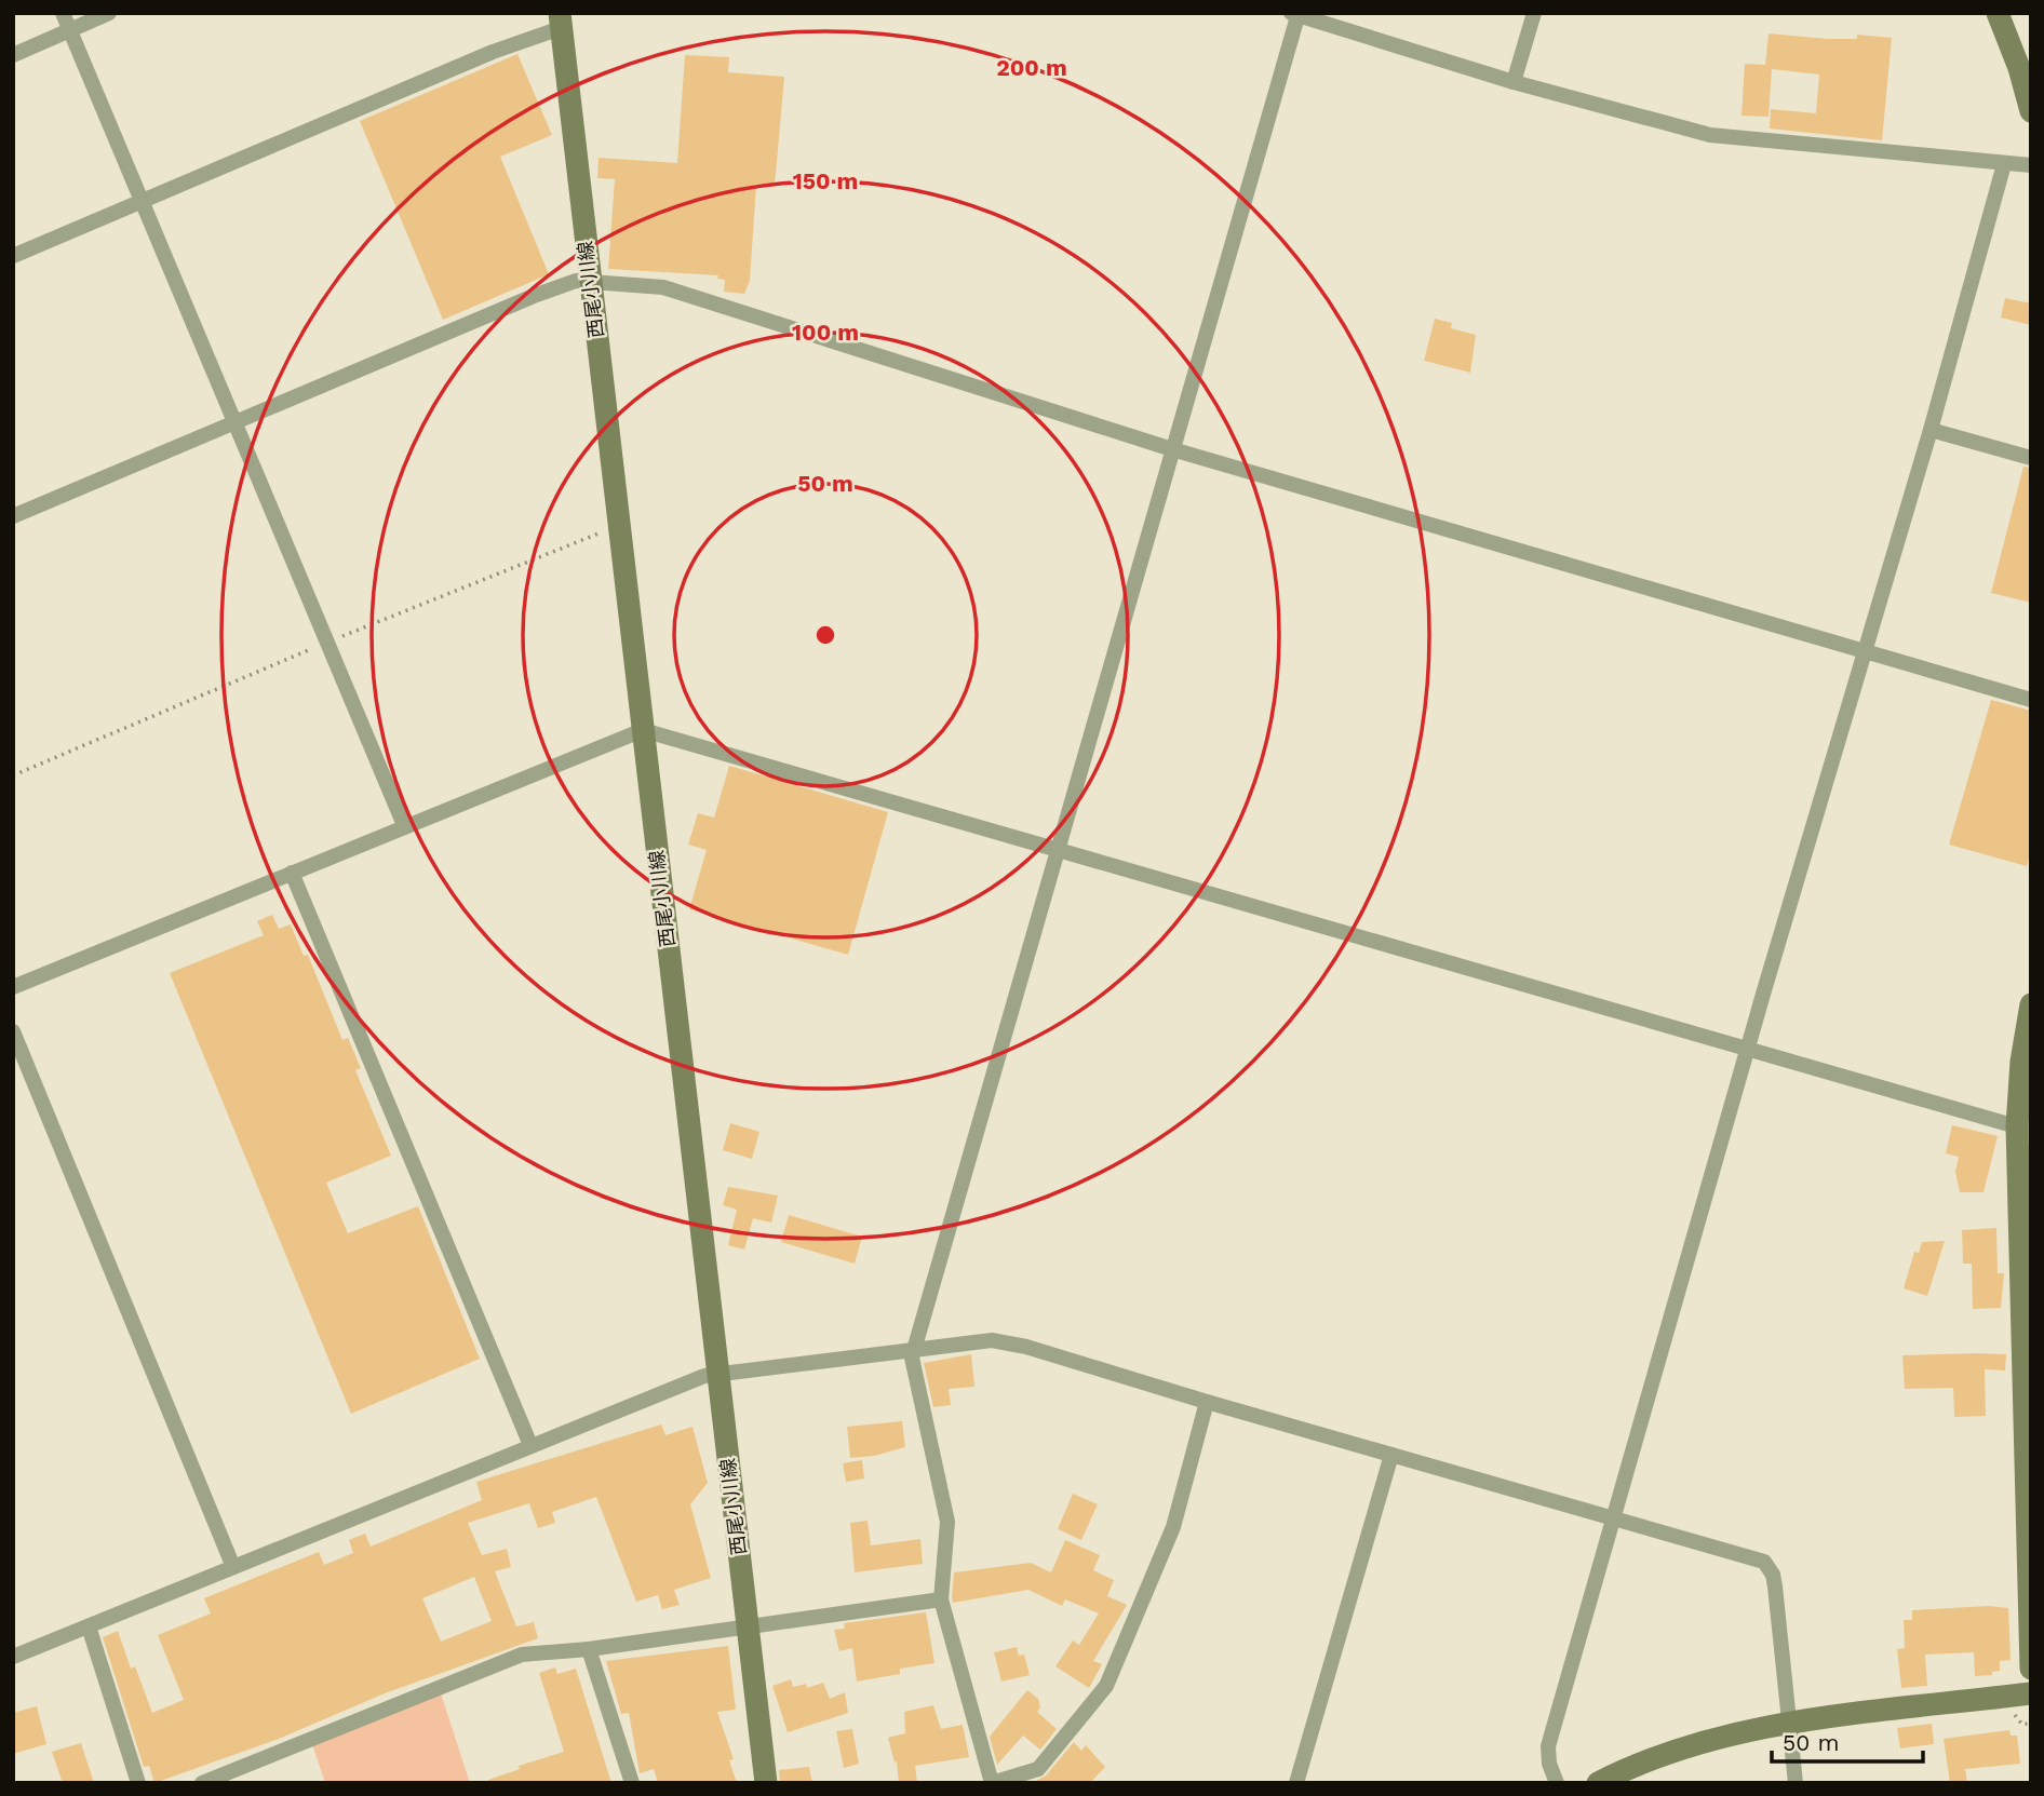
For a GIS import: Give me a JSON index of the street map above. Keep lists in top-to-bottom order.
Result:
{
  "streets": {
    "main road": ["西尾小川線"]
  },
  "scale_bar": "50 m",
  "rings": [
    "200 m",
    "150 m",
    "100 m",
    "50 m"
  ]
}
